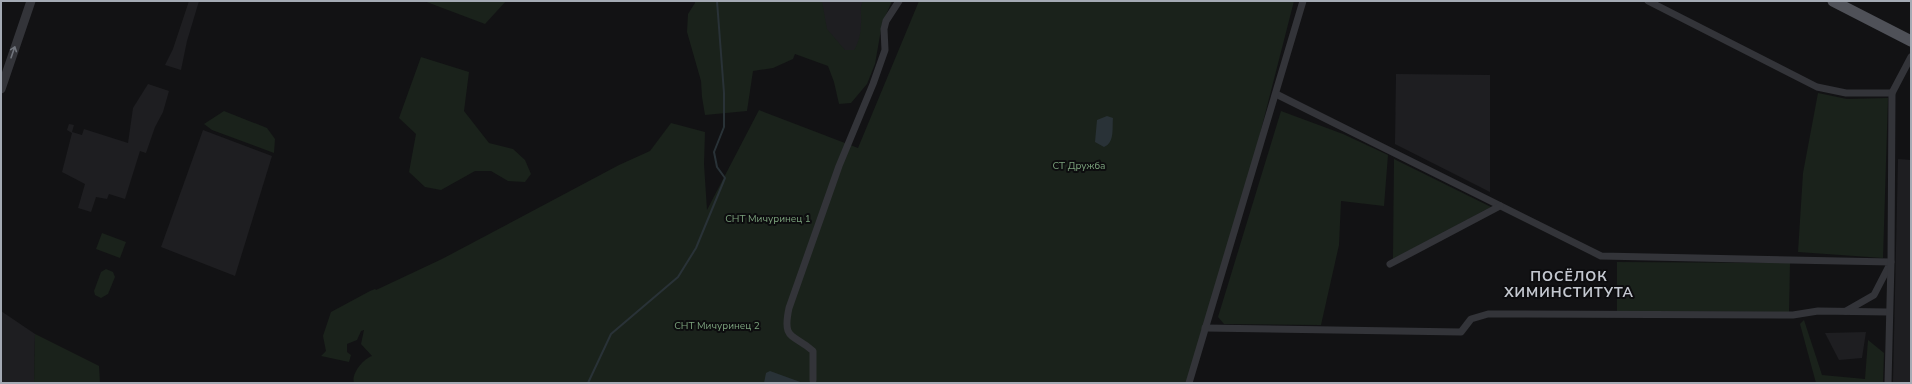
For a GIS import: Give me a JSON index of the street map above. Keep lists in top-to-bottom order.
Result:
{
  "districts": ["ПОСЁЛОК ХИМИНСТИТУТА"],
  "parks": ["СТ Дружба", "СНТ Мичуринец 1", "СНТ Мичуринец 2"]
}
